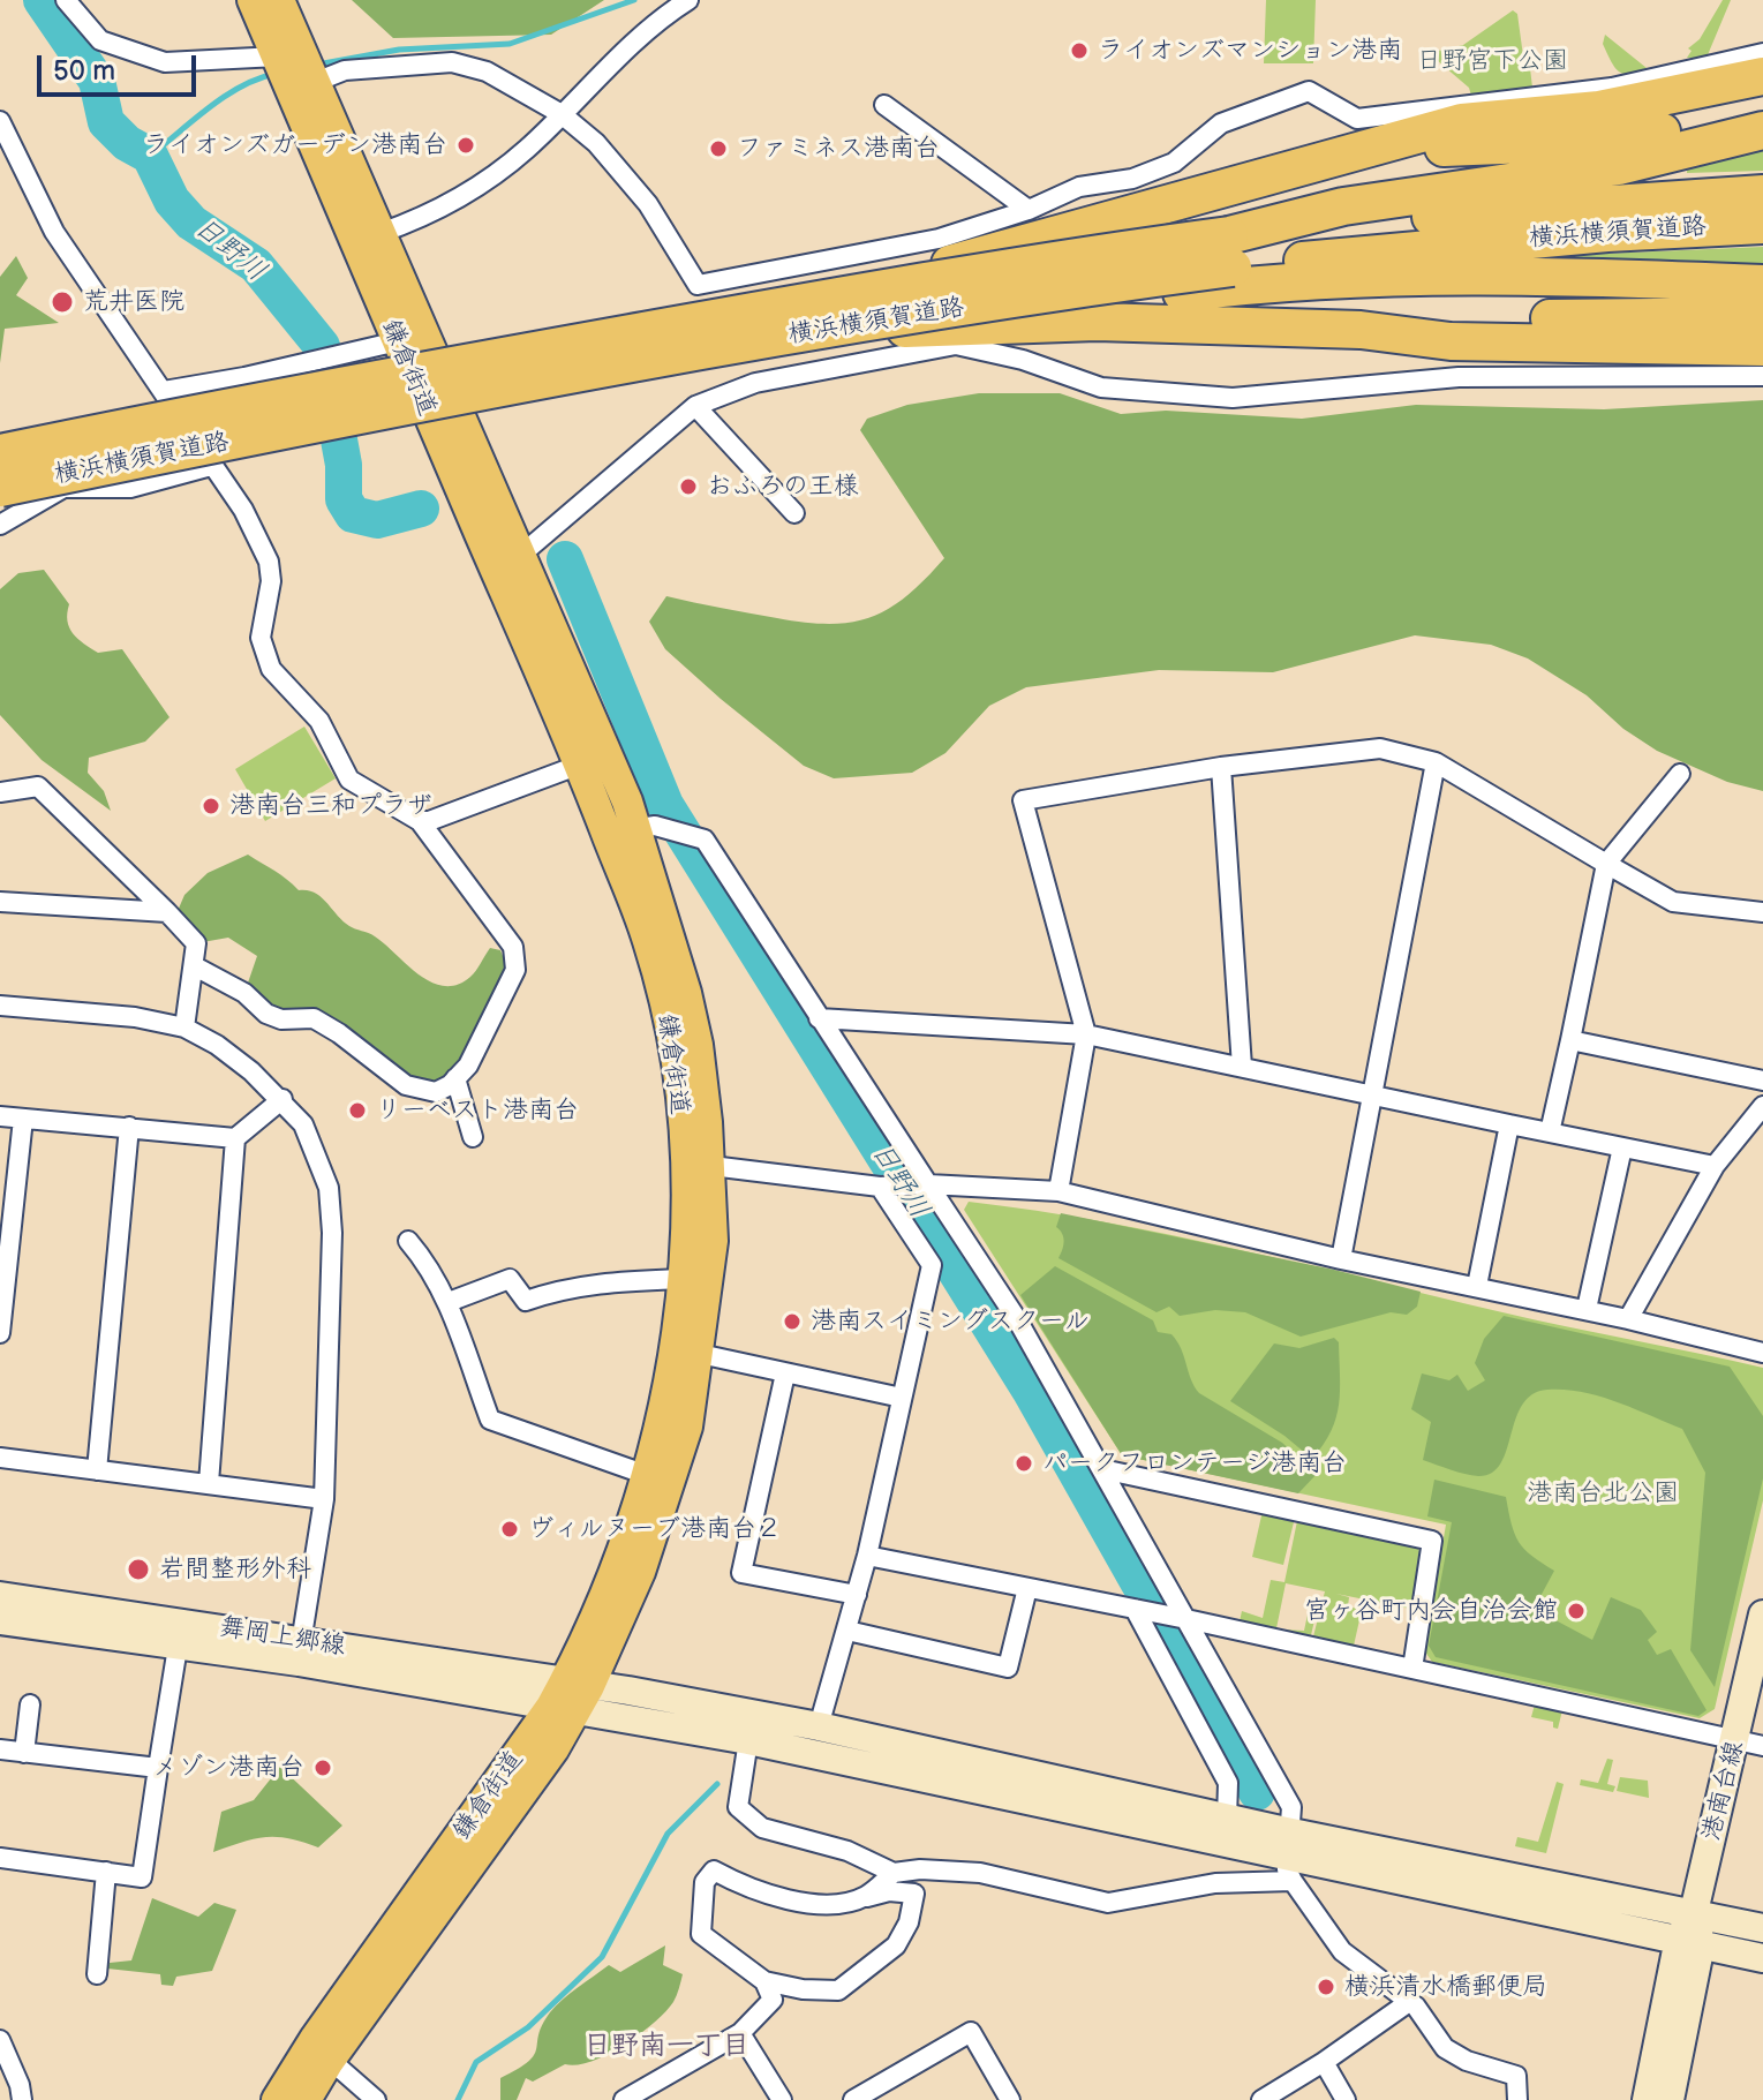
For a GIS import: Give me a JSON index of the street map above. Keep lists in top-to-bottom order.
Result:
{
  "streets": {
    "highway": ["横浜横須賀道路"],
    "main road": ["鎌倉街道"],
    "street": ["舞岡上郷線", "港南台線"]
  },
  "crossings": [
    ["鎌倉街道", "舞岡上郷線"]
  ],
  "districts": ["日野南一丁目"],
  "water": ["日野川"],
  "parks": ["日野宮下公園", "港南台北公園"],
  "places": [
    "ライオンズマンション港南",
    "ライオンズガーデン港南台",
    "ファミネス港南台",
    "荒井医院",
    "おふろの王様",
    "港南台三和プラザ",
    "リーベスト港南台",
    "港南スイミングスクール",
    "パークフロンテージ港南台",
    "ヴィルヌーブ港南台２",
    "岩間整形外科",
    "宮ヶ谷町内会自治会館",
    "メゾン港南台",
    "横浜清水橋郵便局"
  ],
  "scale_bar": "50 m"
}
